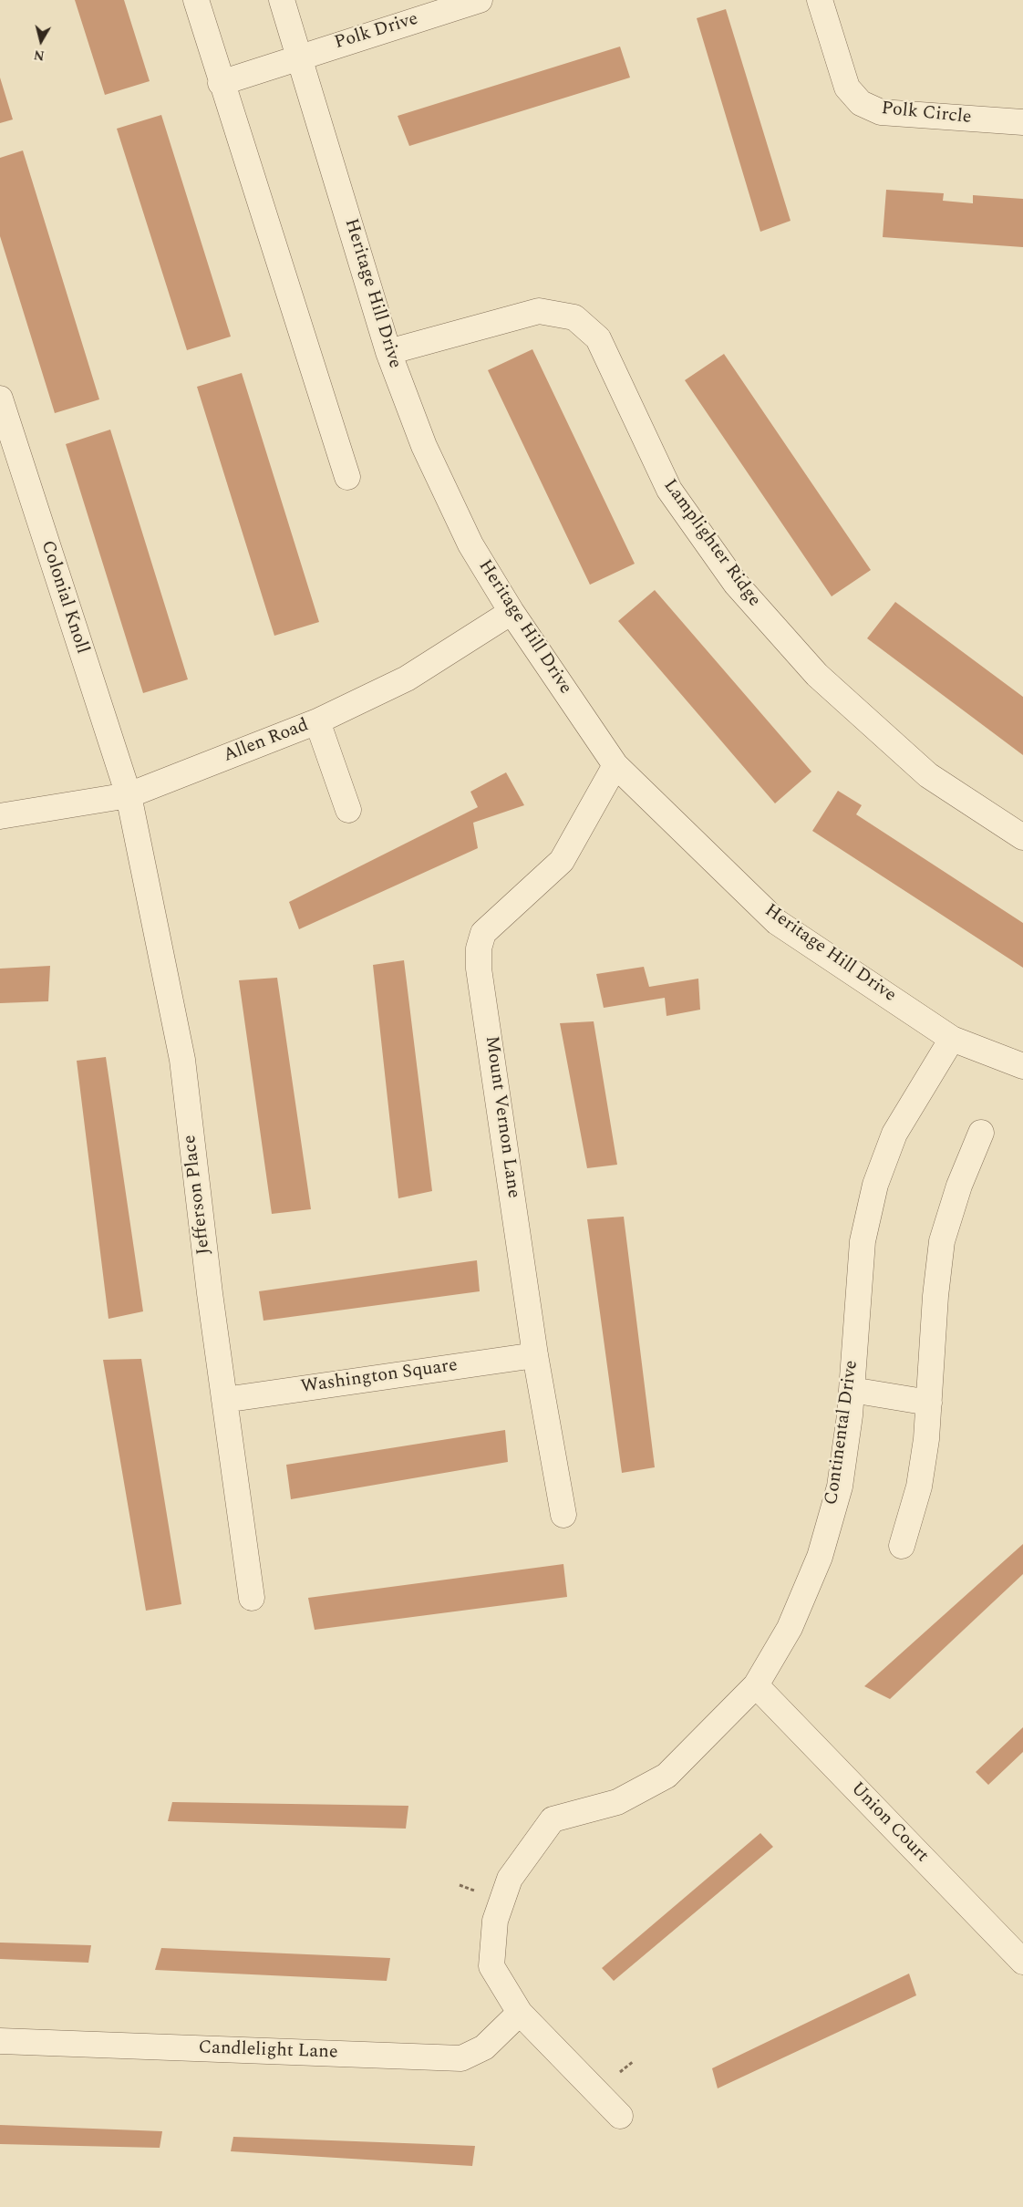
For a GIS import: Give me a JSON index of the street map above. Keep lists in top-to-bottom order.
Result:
{
  "streets": {
    "street": [
      "Polk Drive",
      "Polk Circle",
      "Heritage Hill Drive",
      "Lamplighter Ridge",
      "Colonial Knoll",
      "Allen Road",
      "Mount Vernon Lane",
      "Jefferson Place",
      "Washington Square",
      "Continental Drive",
      "Union Court",
      "Candlelight Lane"
    ]
  },
  "crossings": [
    ["Polk Drive", "Heritage Hill Drive"],
    ["Heritage Hill Drive", "Lamplighter Ridge"],
    ["Heritage Hill Drive", "Allen Road"],
    ["Heritage Hill Drive", "Mount Vernon Lane"],
    ["Heritage Hill Drive", "Continental Drive"],
    ["Colonial Knoll", "Allen Road"],
    ["Colonial Knoll", "Jefferson Place"],
    ["Allen Road", "Jefferson Place"],
    ["Mount Vernon Lane", "Washington Square"],
    ["Jefferson Place", "Washington Square"],
    ["Continental Drive", "Union Court"],
    ["Continental Drive", "Candlelight Lane"]
  ],
  "north": "bottom"
}
